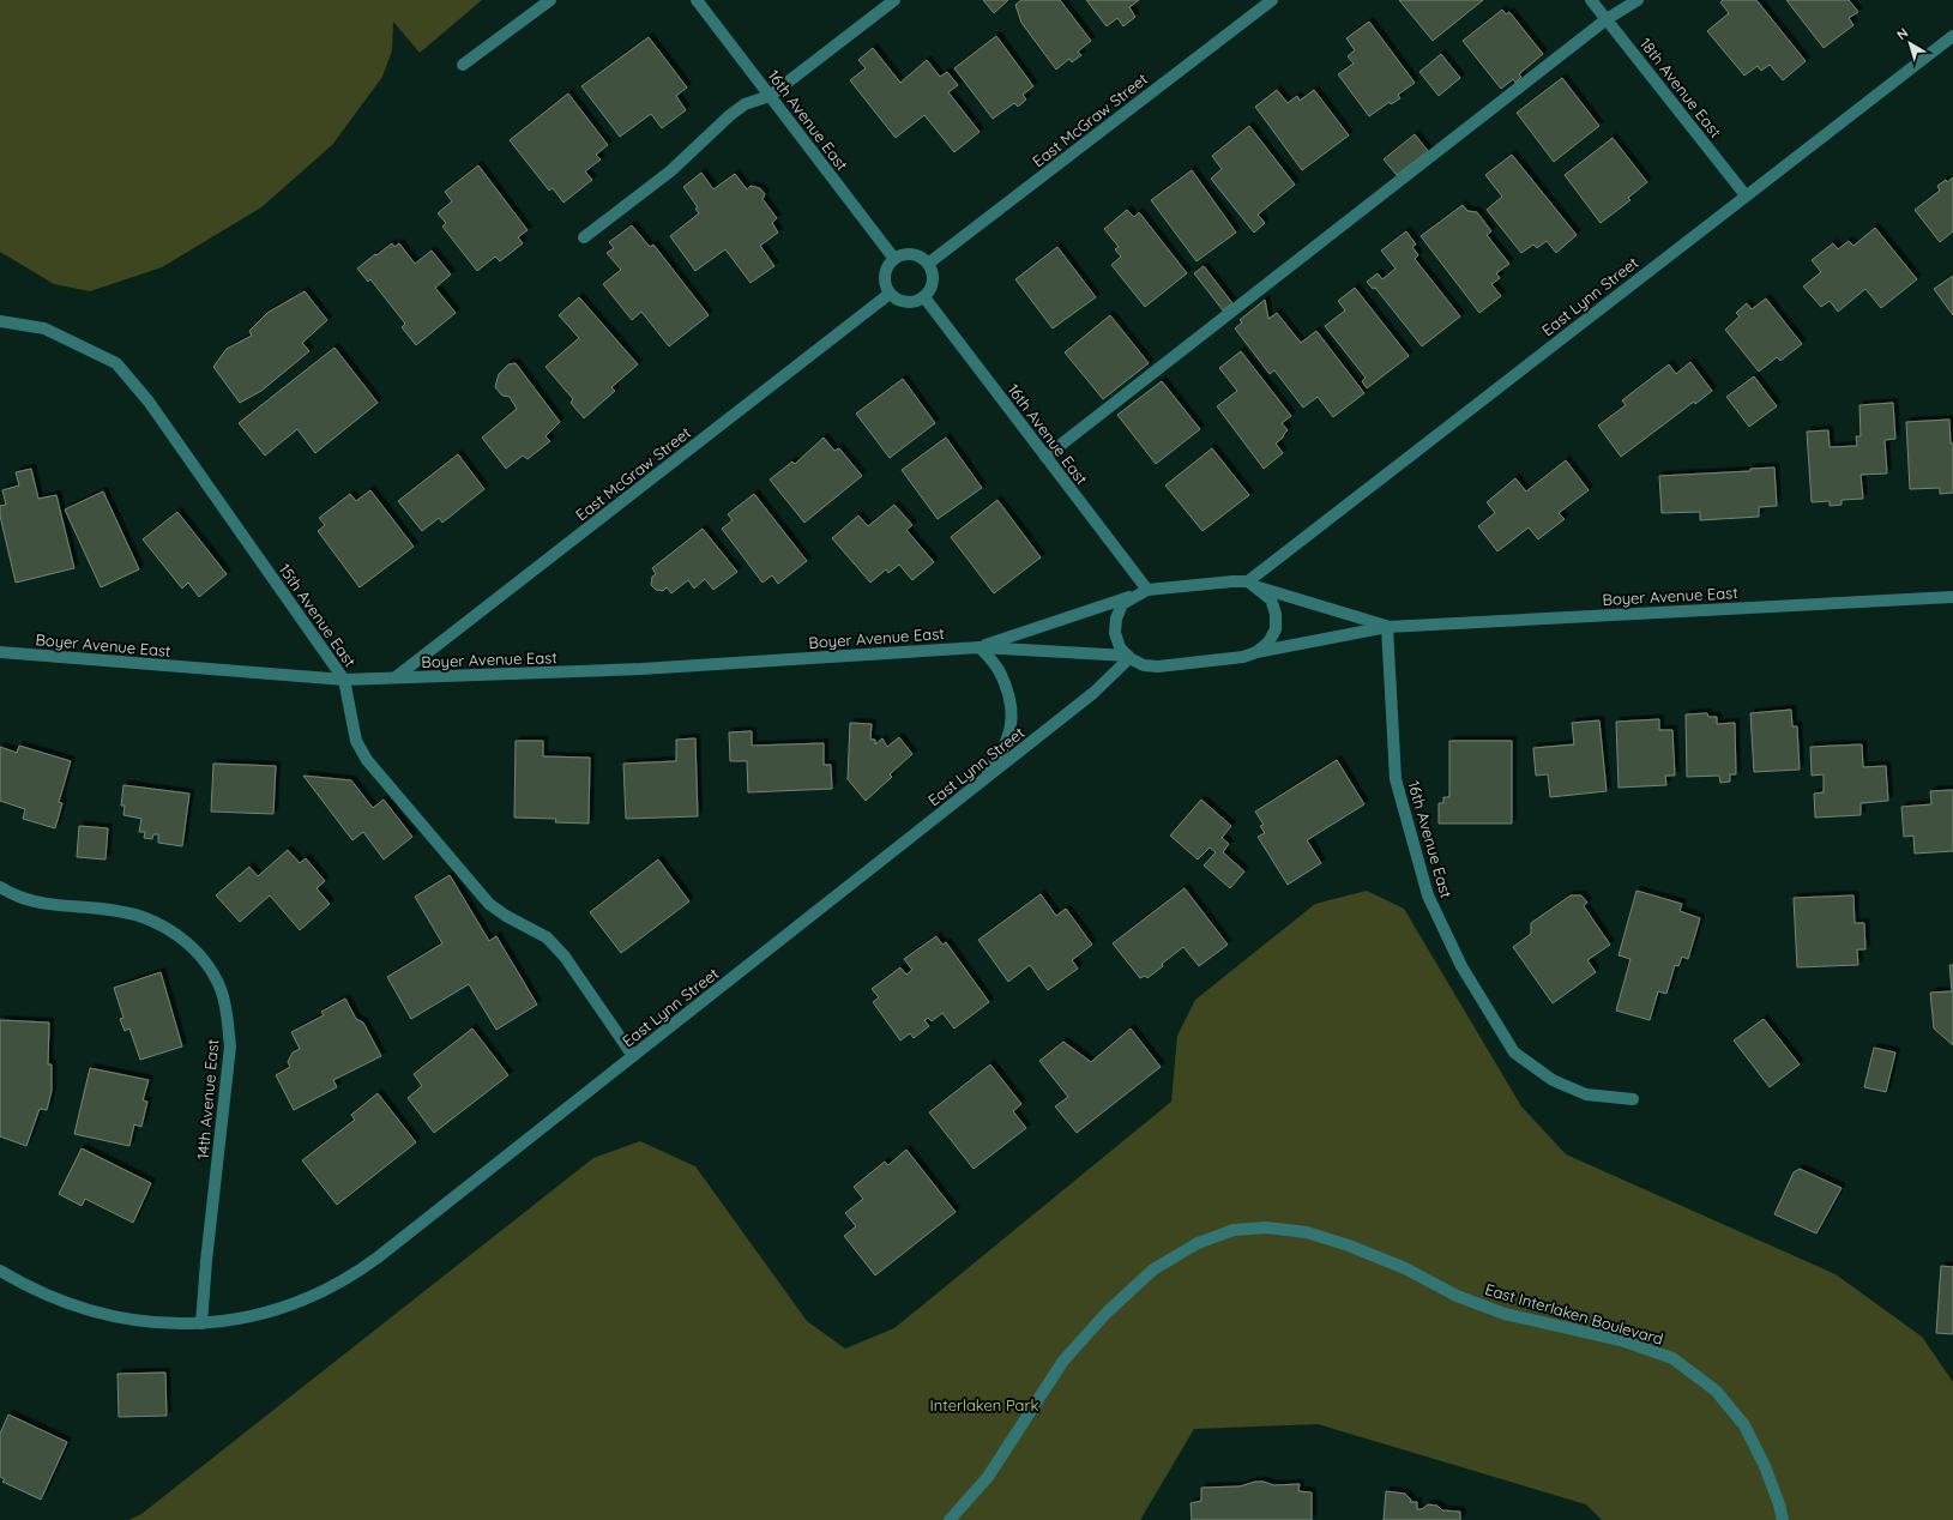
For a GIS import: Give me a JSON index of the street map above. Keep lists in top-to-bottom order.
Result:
{
  "streets": {
    "street": [
      "18th Avenue East",
      "16th Avenue East",
      "East McGraw Street",
      "East Lynn Street",
      "Boyer Avenue East",
      "15th Avenue East",
      "14th Avenue East",
      "East Interlaken Boulevard"
    ]
  },
  "crossings": [
    ["18th Avenue East", "East Lynn Street"],
    ["16th Avenue East", "East McGraw Street"],
    ["16th Avenue East", "Boyer Avenue East"],
    ["East McGraw Street", "Boyer Avenue East"],
    ["East Lynn Street", "Boyer Avenue East"],
    ["East Lynn Street", "15th Avenue East"],
    ["East Lynn Street", "14th Avenue East"],
    ["Boyer Avenue East", "15th Avenue East"]
  ],
  "parks": ["Interlaken Park"],
  "north": "top left"
}
